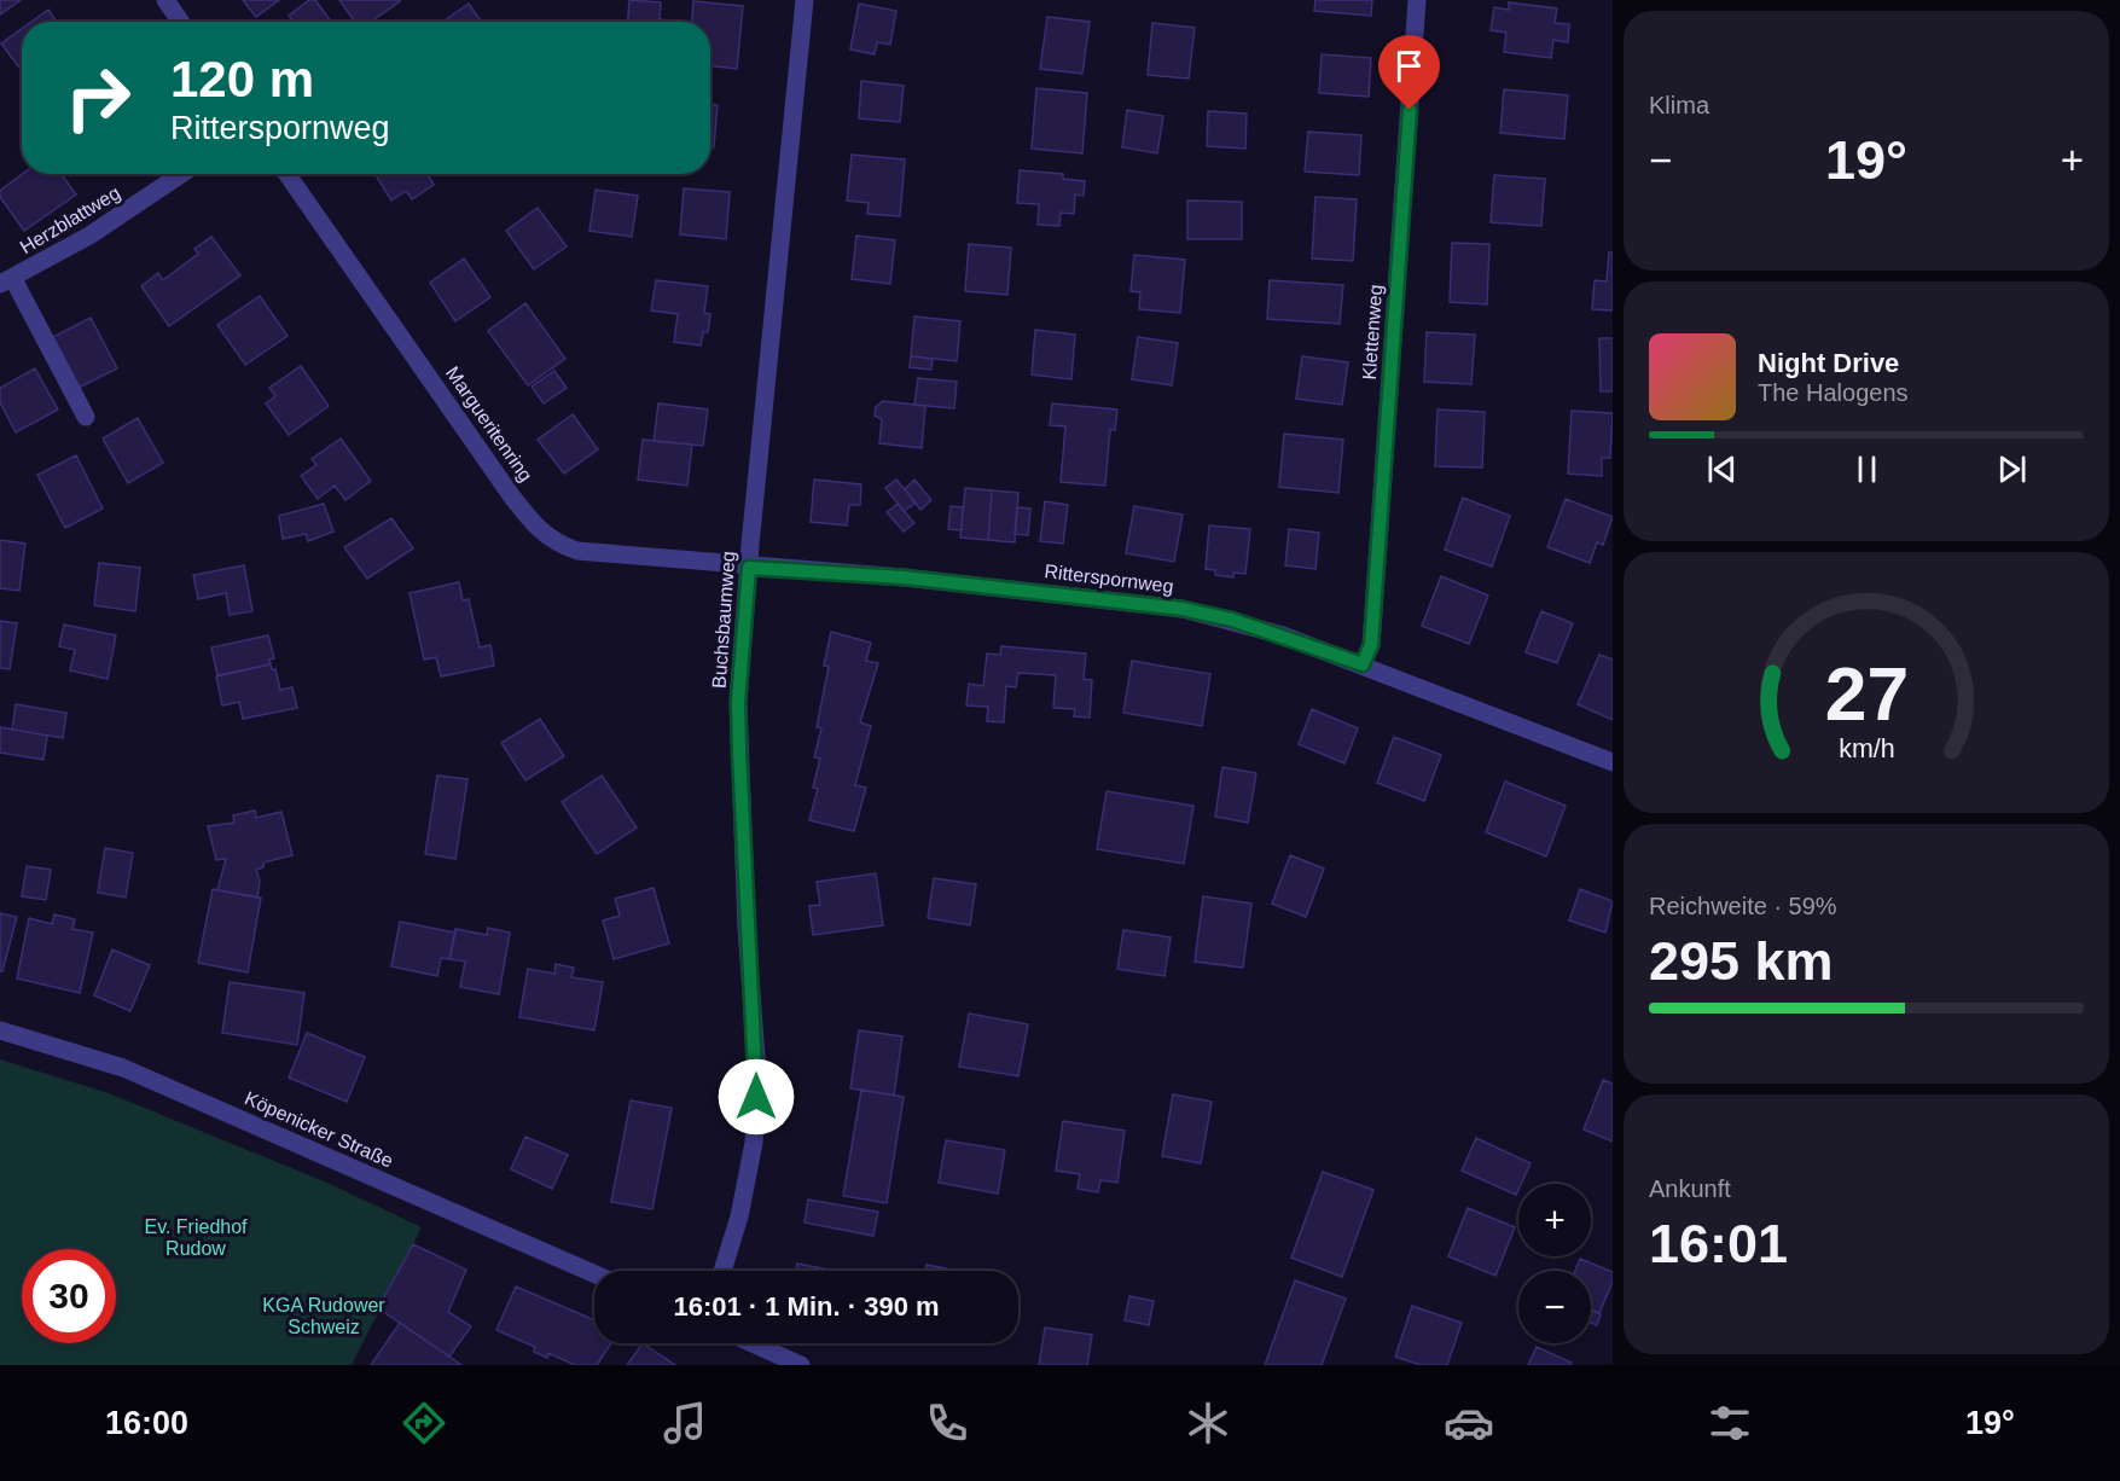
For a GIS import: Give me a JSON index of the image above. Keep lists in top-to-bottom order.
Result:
{
  "streets": {
    "street": [
      "Herzblattweg",
      "Klettenweg",
      "Margueritenring",
      "Ritterspornweg",
      "Buchsbaumweg",
      "Köpenicker Straße"
    ]
  },
  "crossings": [
    ["Klettenweg", "Ritterspornweg"],
    ["Margueritenring", "Ritterspornweg"],
    ["Margueritenring", "Buchsbaumweg"],
    ["Ritterspornweg", "Buchsbaumweg"]
  ],
  "parks": ["Ev. Friedhof Rudow", "KGA Rudower Schweiz"],
  "page": {
    "tile": [
      "Klima",
      ["Reichweite · 59%", "295 km"],
      ["Ankunft", "16:01"]
    ],
    "turn": ["120 m", "Ritterspornweg"],
    "heat": ["−", "19°", "+"],
    "song": ["Night Drive", "The Halogens"],
    "map_buttons": ["+", "−"],
    "limit": "30",
    "trip": "16:01 · 1 Min. · 390 m",
    "tabs": ["16:00", "19°"],
    "gauge": ["27", "km/h"]
  }
}
